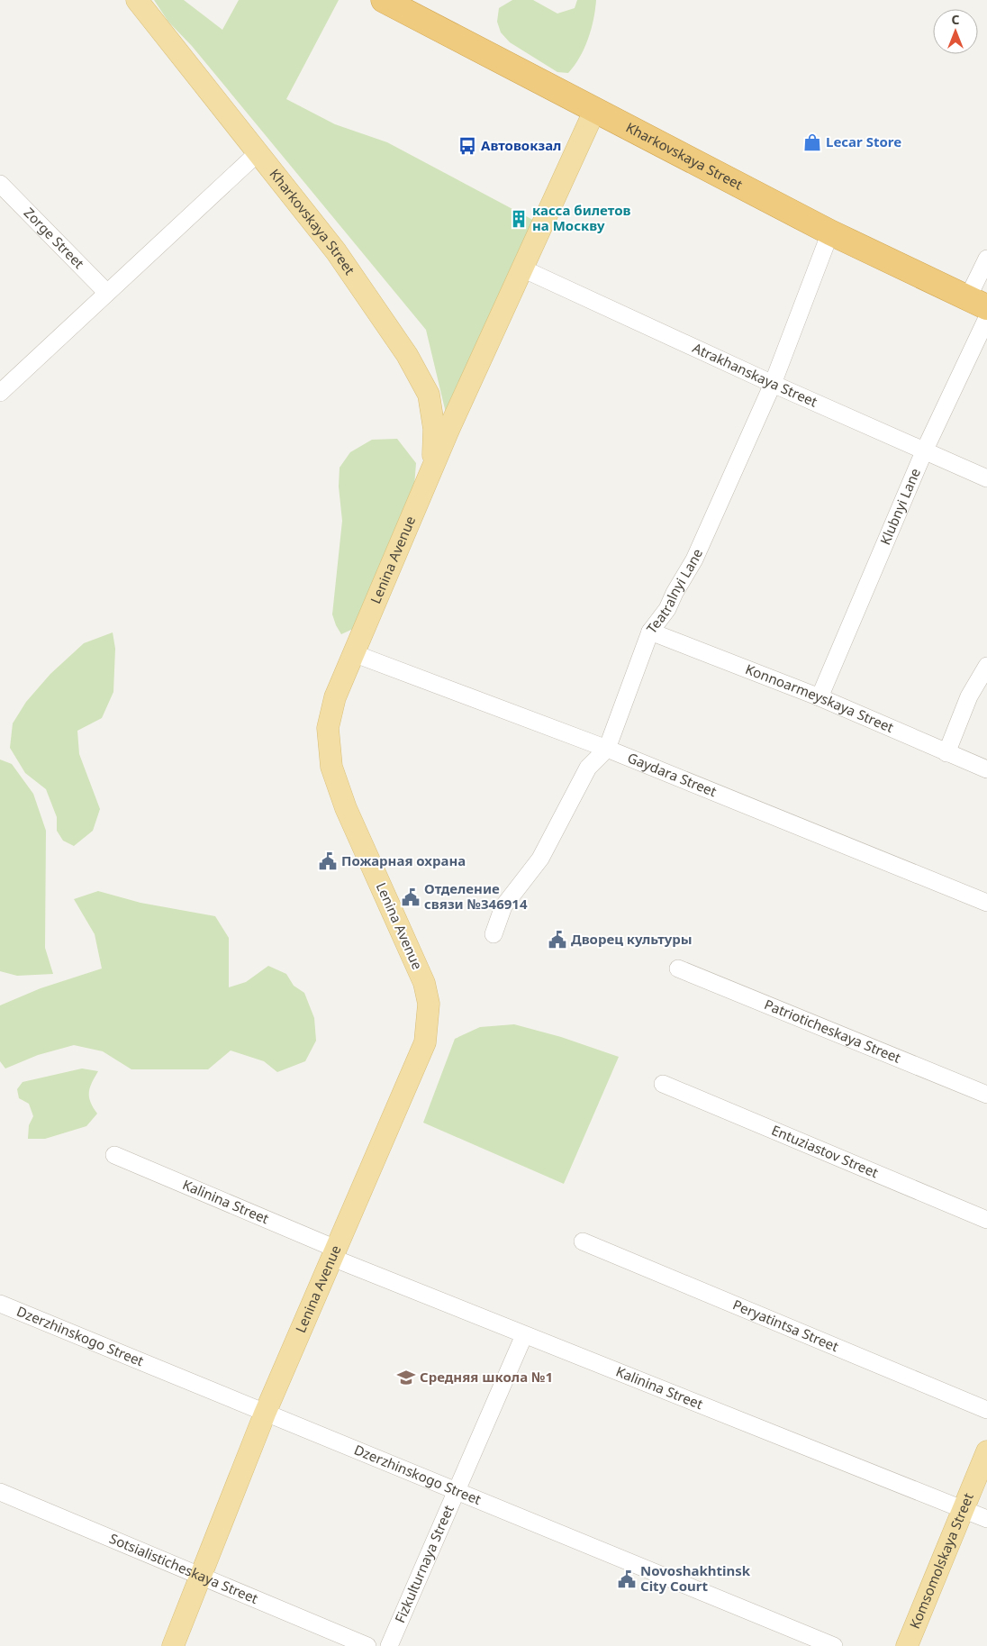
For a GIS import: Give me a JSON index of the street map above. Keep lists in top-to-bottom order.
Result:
{
  "streets": {
    "highway": ["Kharkovskaya Street"],
    "main road": ["Lenina Avenue", "Komsomolskaya Street"],
    "street": [
      "Zorge Street",
      "Atrakhanskaya Street",
      "Klubnyi Lane",
      "Teatralnyi Lane",
      "Konnoarmeyskaya Street",
      "Gaydara Street",
      "Patrioticheskaya Street",
      "Entuziastov Street",
      "Kalinina Street",
      "Peryatintsa Street",
      "Dzerzhinskogo Street",
      "Fizkulturnaya Street",
      "Sotsialisticheskaya Street"
    ]
  },
  "crossings": [
    ["Kharkovskaya Street", "Lenina Avenue"],
    ["Kharkovskaya Street", "Teatralnyi Lane"],
    ["Atrakhanskaya Street", "Klubnyi Lane"],
    ["Atrakhanskaya Street", "Lenina Avenue"],
    ["Atrakhanskaya Street", "Teatralnyi Lane"],
    ["Klubnyi Lane", "Konnoarmeyskaya Street"],
    ["Lenina Avenue", "Gaydara Street"],
    ["Lenina Avenue", "Kalinina Street"],
    ["Lenina Avenue", "Dzerzhinskogo Street"],
    ["Lenina Avenue", "Sotsialisticheskaya Street"],
    ["Teatralnyi Lane", "Konnoarmeyskaya Street"],
    ["Teatralnyi Lane", "Gaydara Street"],
    ["Kalinina Street", "Komsomolskaya Street"],
    ["Kalinina Street", "Fizkulturnaya Street"],
    ["Dzerzhinskogo Street", "Fizkulturnaya Street"]
  ],
  "places": {
    "shop": ["Lecar Store"],
    "bus stop": ["Автовокзал"],
    "building": ["касса билетов на Москву"],
    "public building": [
      "Пожарная охрана",
      "Отделение связи №346914",
      "Дворец культуры",
      "Novoshakhtinsk City Court"
    ],
    "school or university": ["Средняя школа №1"]
  },
  "north": "top"
}
